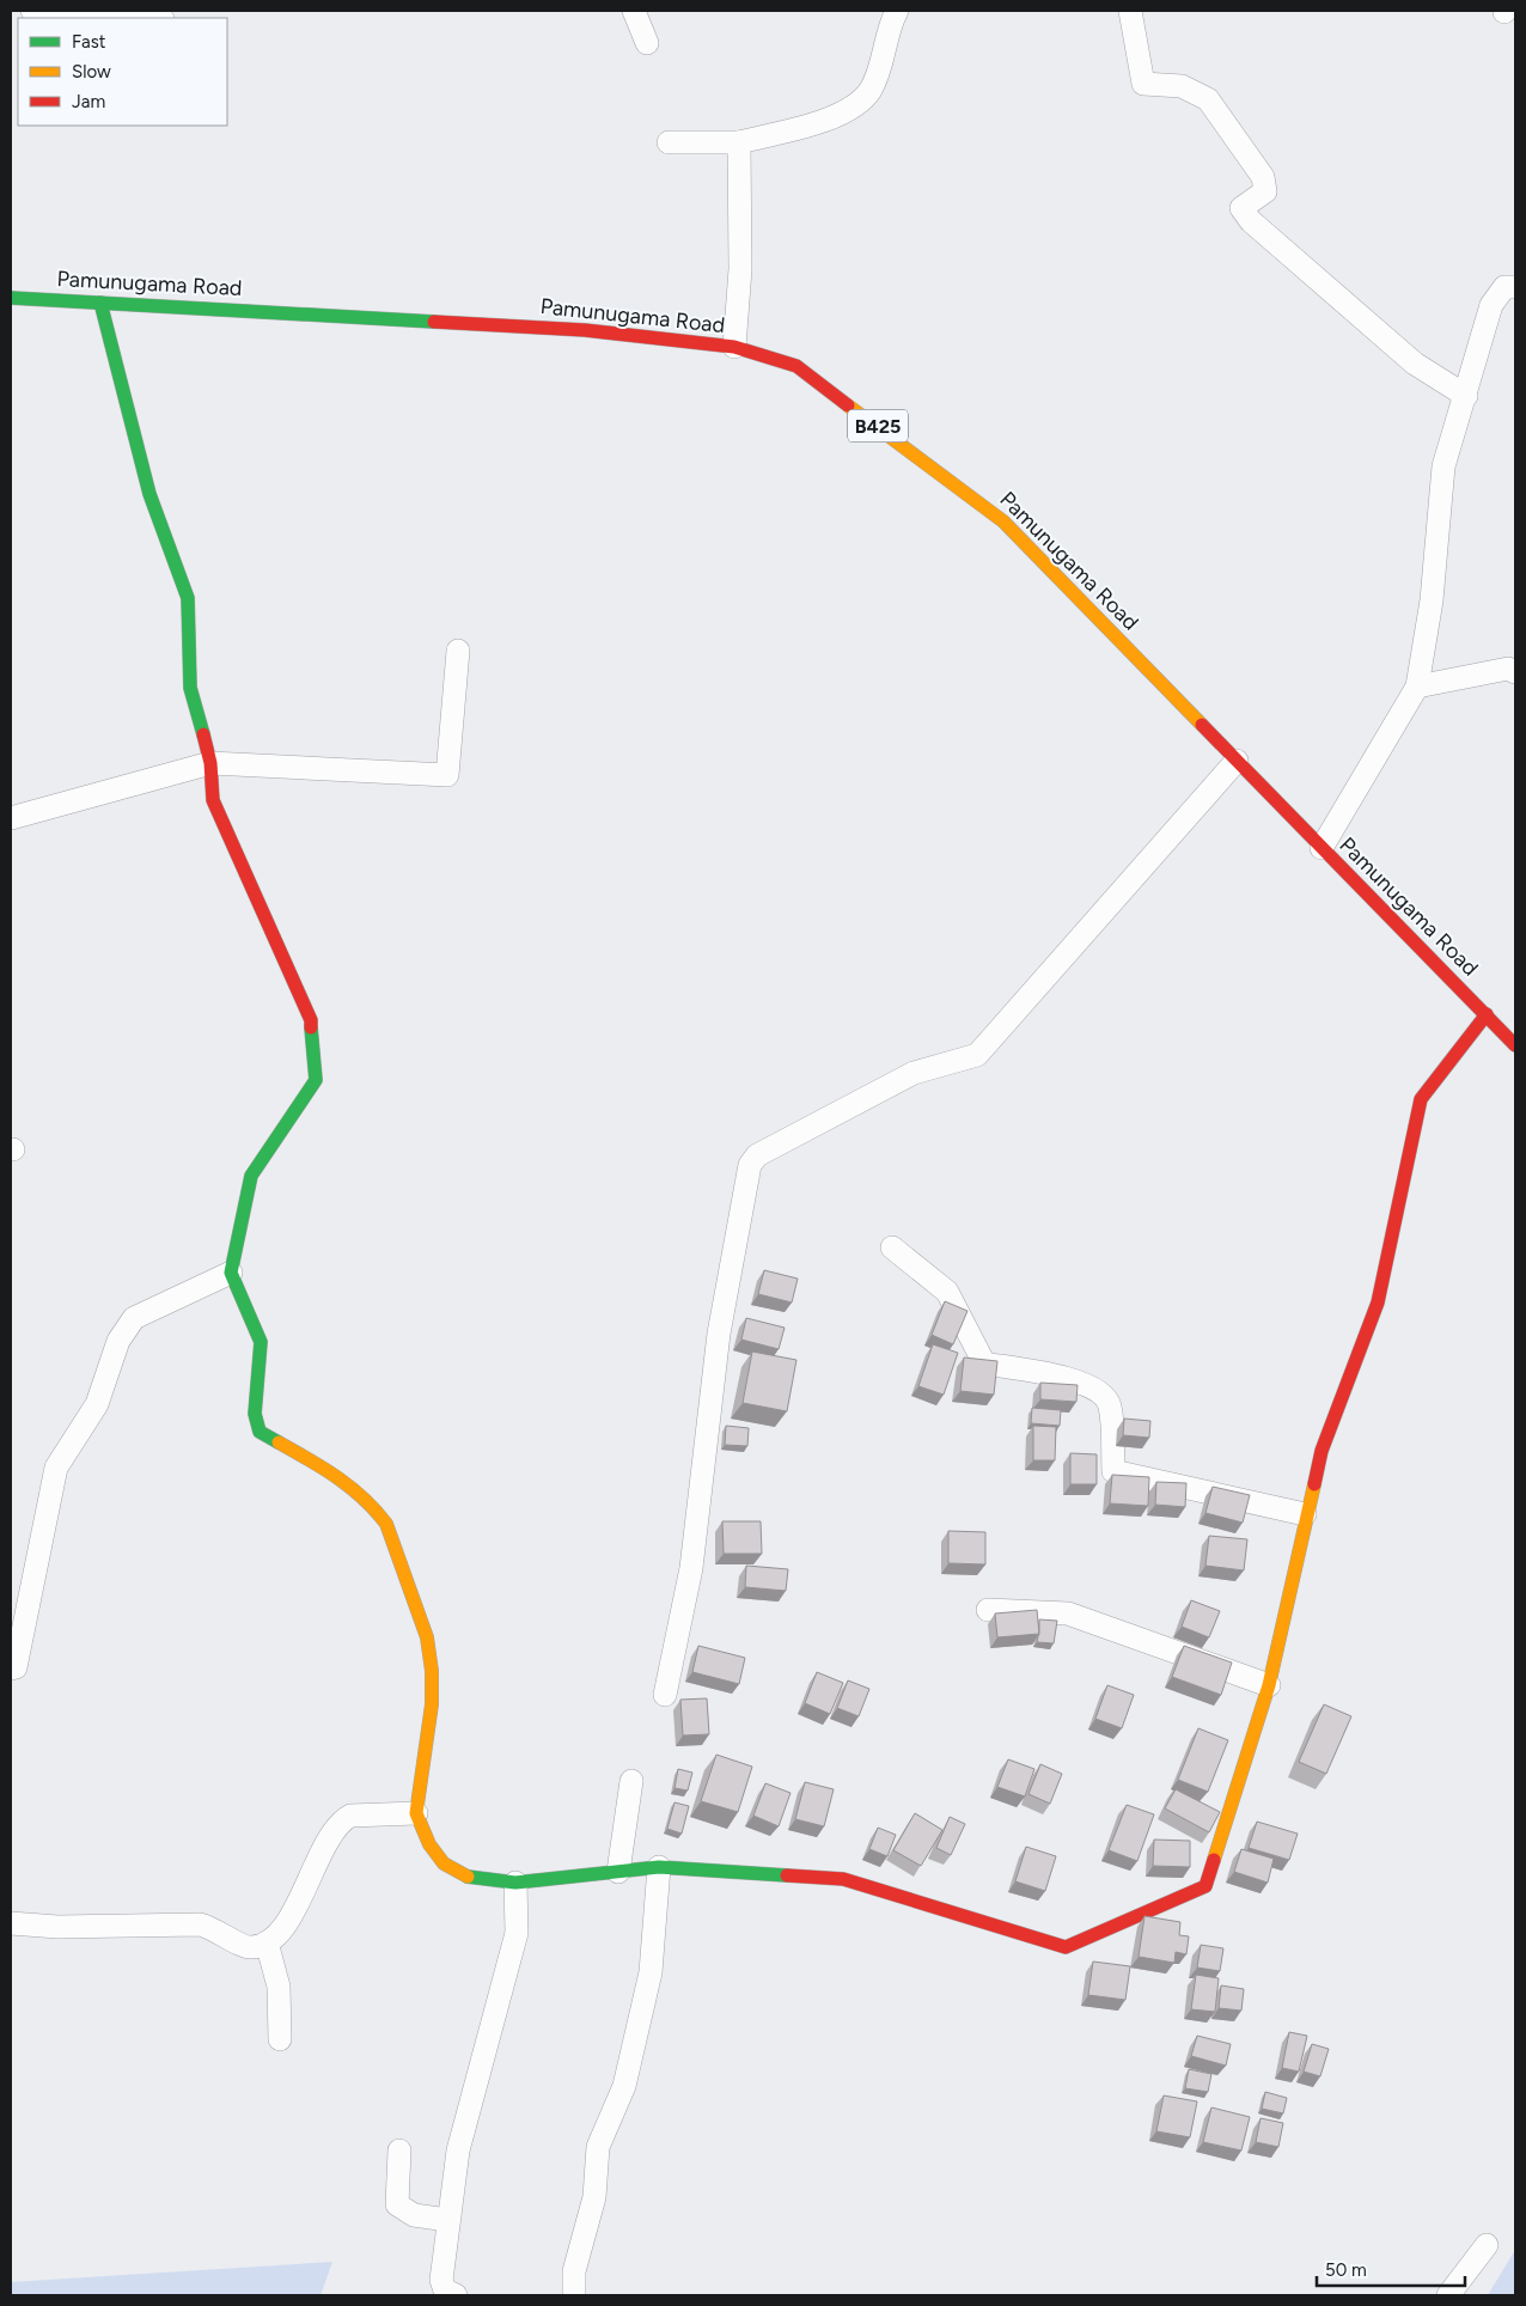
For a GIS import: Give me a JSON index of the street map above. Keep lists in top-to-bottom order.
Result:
{
  "streets": {
    "street": ["Pamunugama Road", "B425"]
  },
  "legend": ["Fast", "Slow", "Jam"],
  "scale_bar": "50 m"
}
